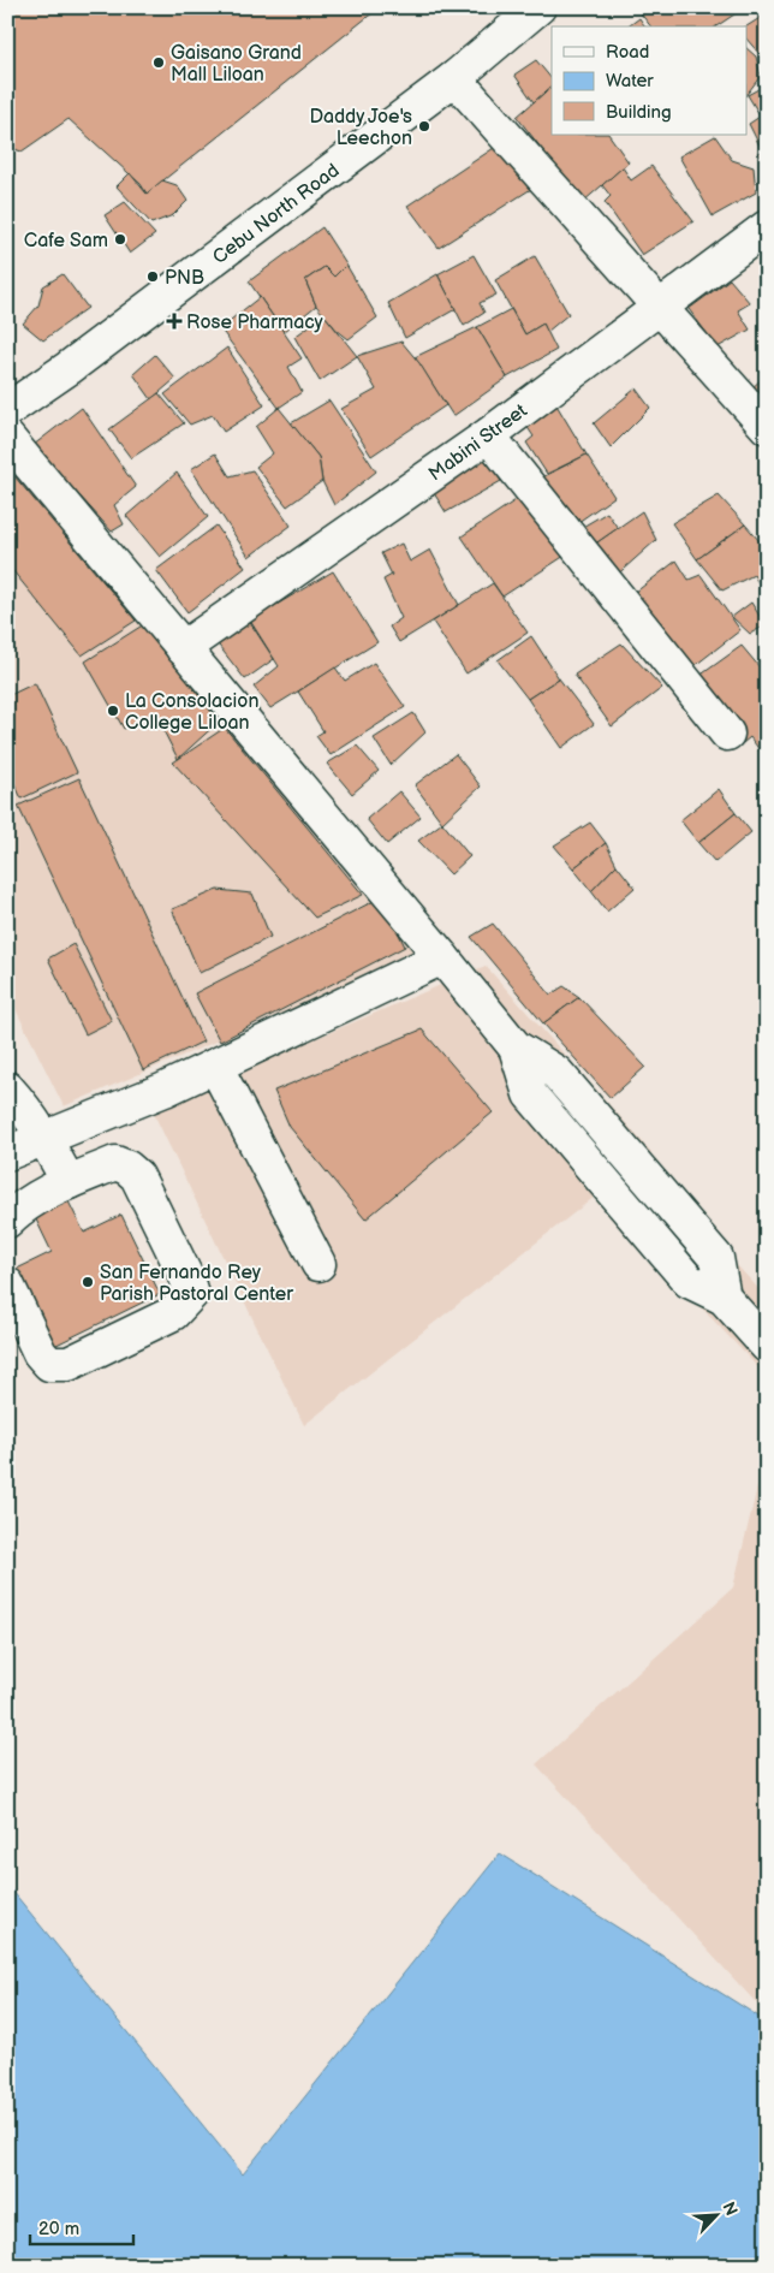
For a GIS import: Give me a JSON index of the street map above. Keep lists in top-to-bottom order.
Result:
{
  "streets": {
    "main road": ["Cebu North Road", "Mabini Street"]
  },
  "places": {
    "other": [
      "Gaisano Grand Mall Liloan",
      "Daddy Joe's Leechon",
      "Cafe Sam",
      "PNB",
      "La Consolacion College Liloan",
      "San Fernando Rey Parish Pastoral Center"
    ],
    "health": ["Rose Pharmacy"]
  },
  "legend": ["Road", "Water", "Building"],
  "scale_bar": "20 m",
  "north": "top right"
}
